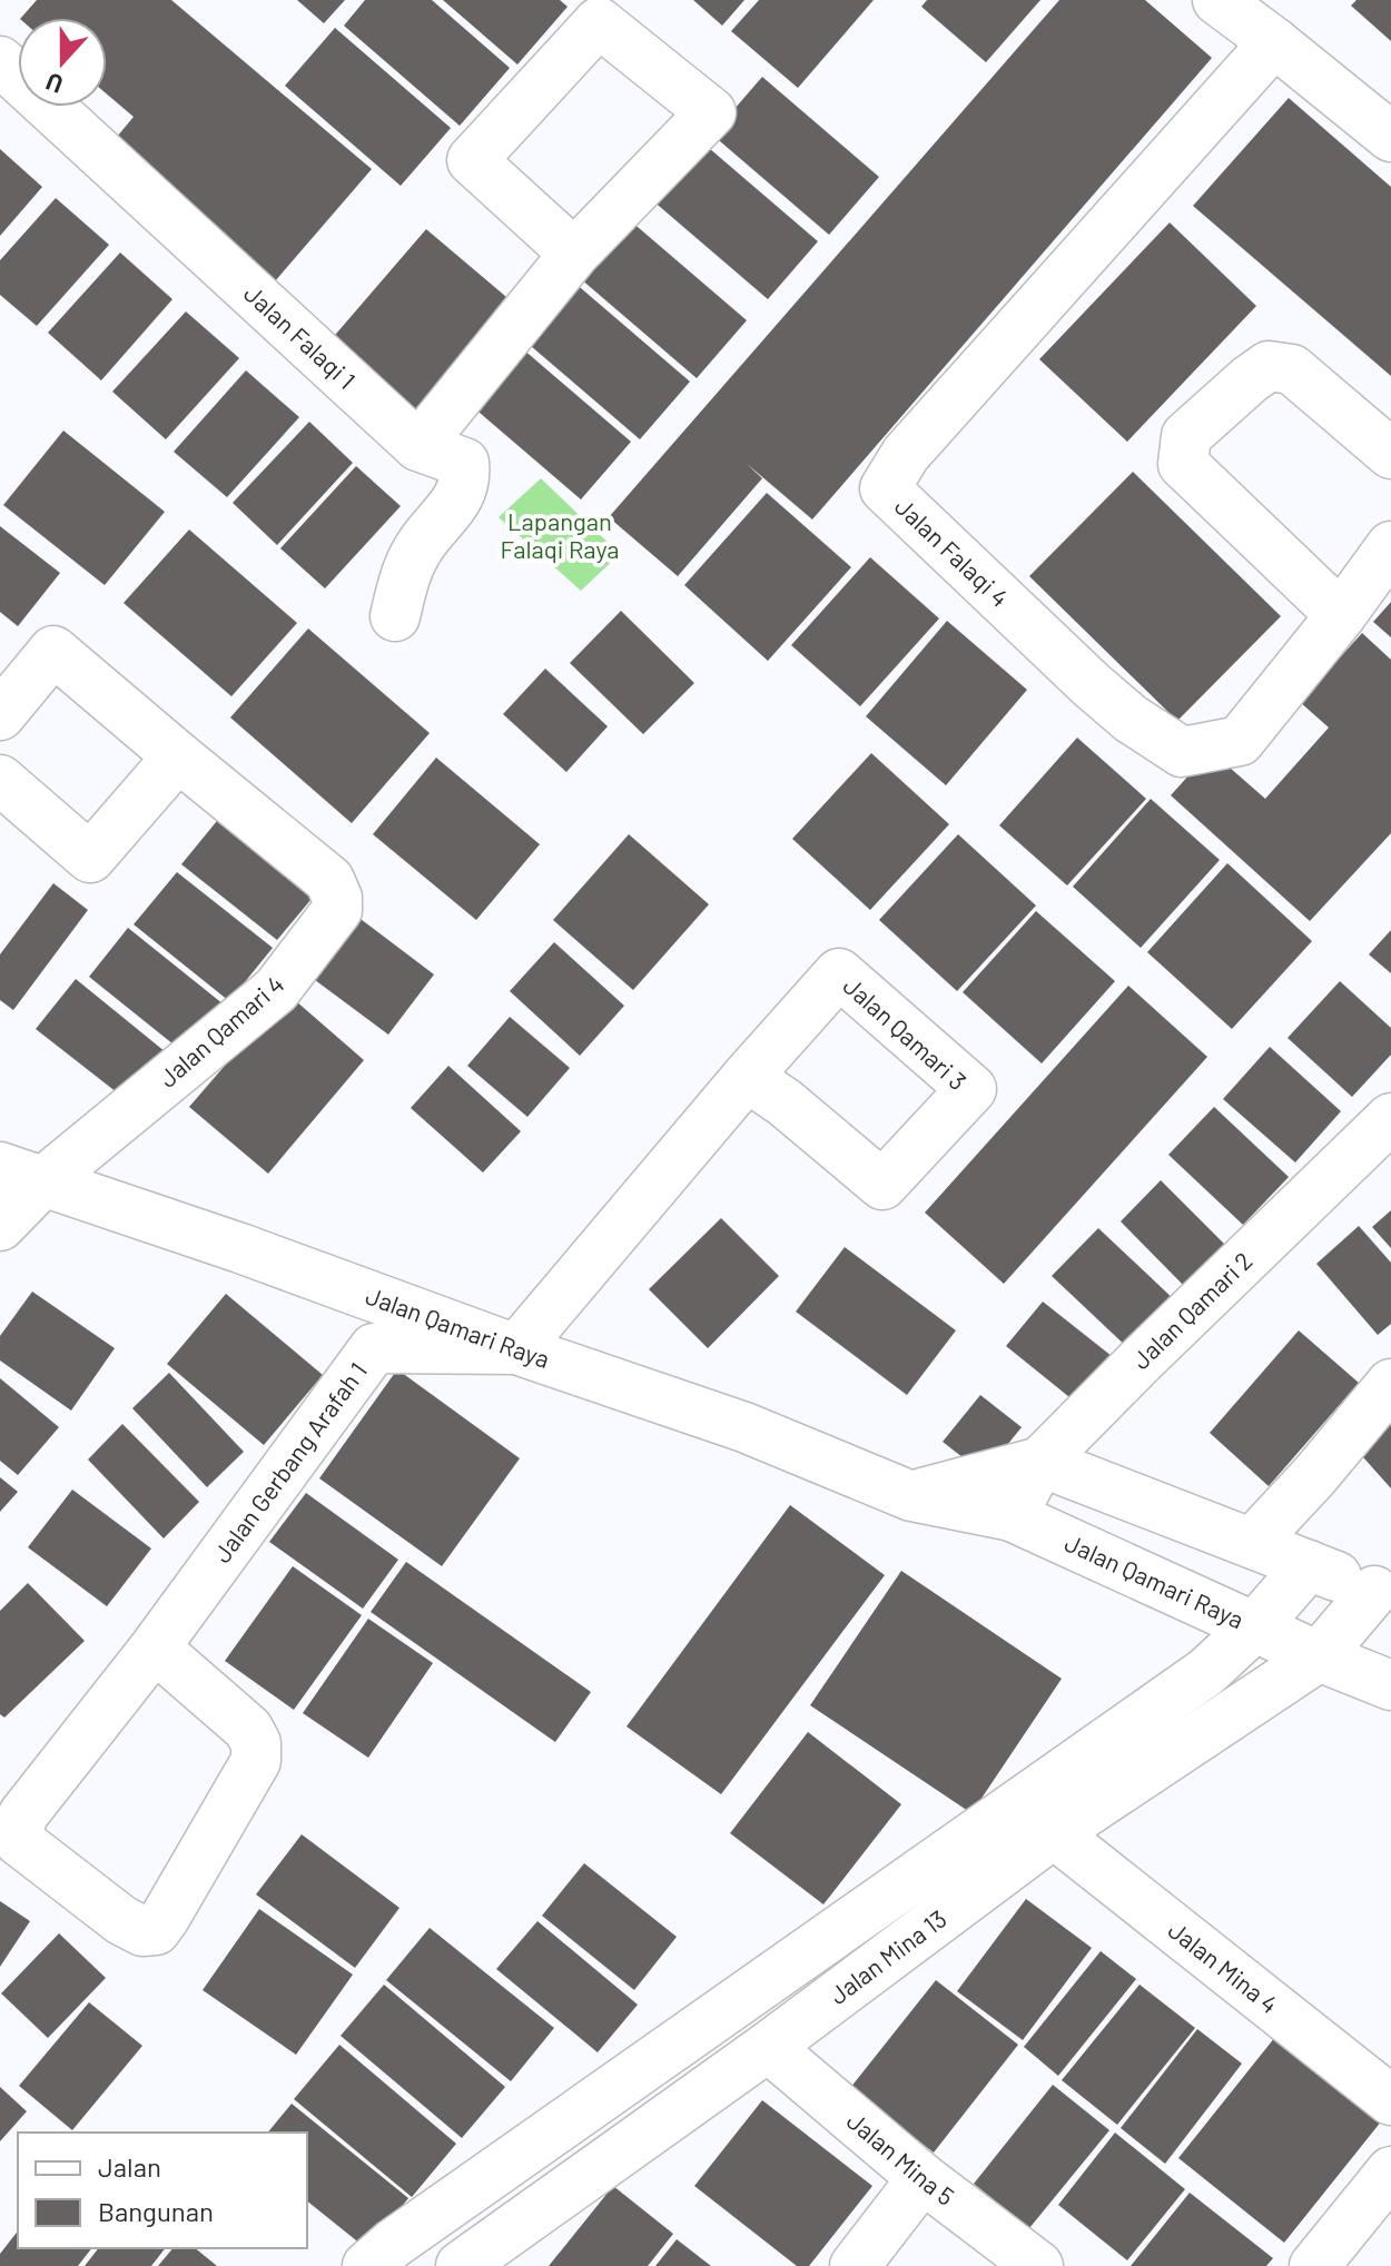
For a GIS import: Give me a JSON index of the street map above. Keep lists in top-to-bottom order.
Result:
{
  "streets": {
    "street": [
      "Jalan Falaqi 1",
      "Jalan Falaqi 4",
      "Jalan Qamari 4",
      "Jalan Qamari 3",
      "Jalan Qamari 2",
      "Jalan Qamari Raya",
      "Jalan Gerbang Arafah 1",
      "Jalan Mina 13",
      "Jalan Mina 4",
      "Jalan Mina 5"
    ]
  },
  "crossings": [
    ["Jalan Qamari 4", "Jalan Qamari Raya"],
    ["Jalan Qamari 3", "Jalan Qamari Raya"],
    ["Jalan Qamari 3", "Jalan Gerbang Arafah 1"],
    ["Jalan Qamari 2", "Jalan Qamari Raya"],
    ["Jalan Qamari Raya", "Jalan Gerbang Arafah 1"],
    ["Jalan Qamari Raya", "Jalan Mina 13"],
    ["Jalan Mina 13", "Jalan Mina 4"],
    ["Jalan Mina 13", "Jalan Mina 5"]
  ],
  "parks": ["Lapangan Falaqi Raya"],
  "legend": ["Jalan", "Bangunan"],
  "north": "bottom"
}
